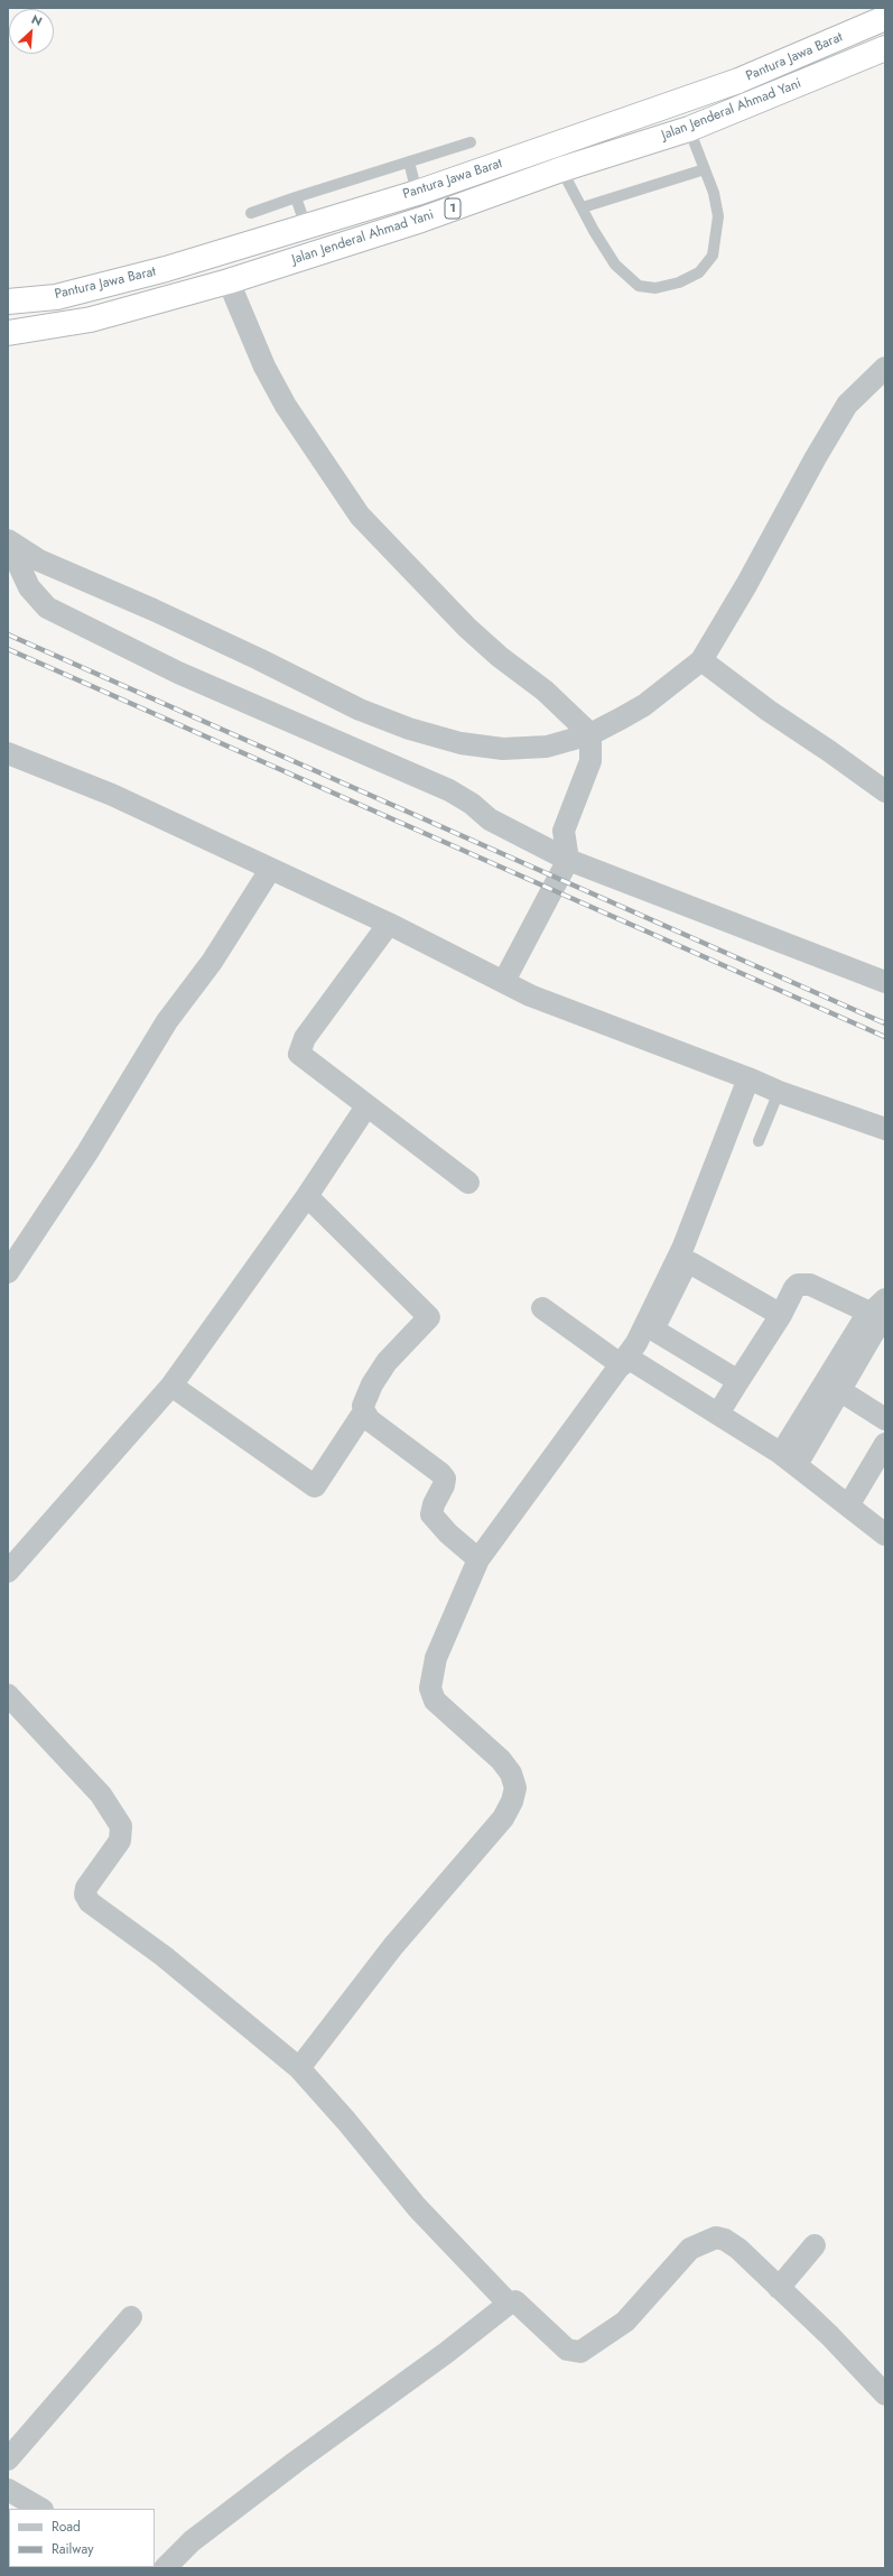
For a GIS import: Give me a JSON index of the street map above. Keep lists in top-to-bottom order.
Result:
{
  "streets": {
    "highway": ["Pantura Jawa Barat", "Jalan Jenderal Ahmad Yani", "1"]
  },
  "legend": ["Road", "Railway"],
  "north": "top right"
}
